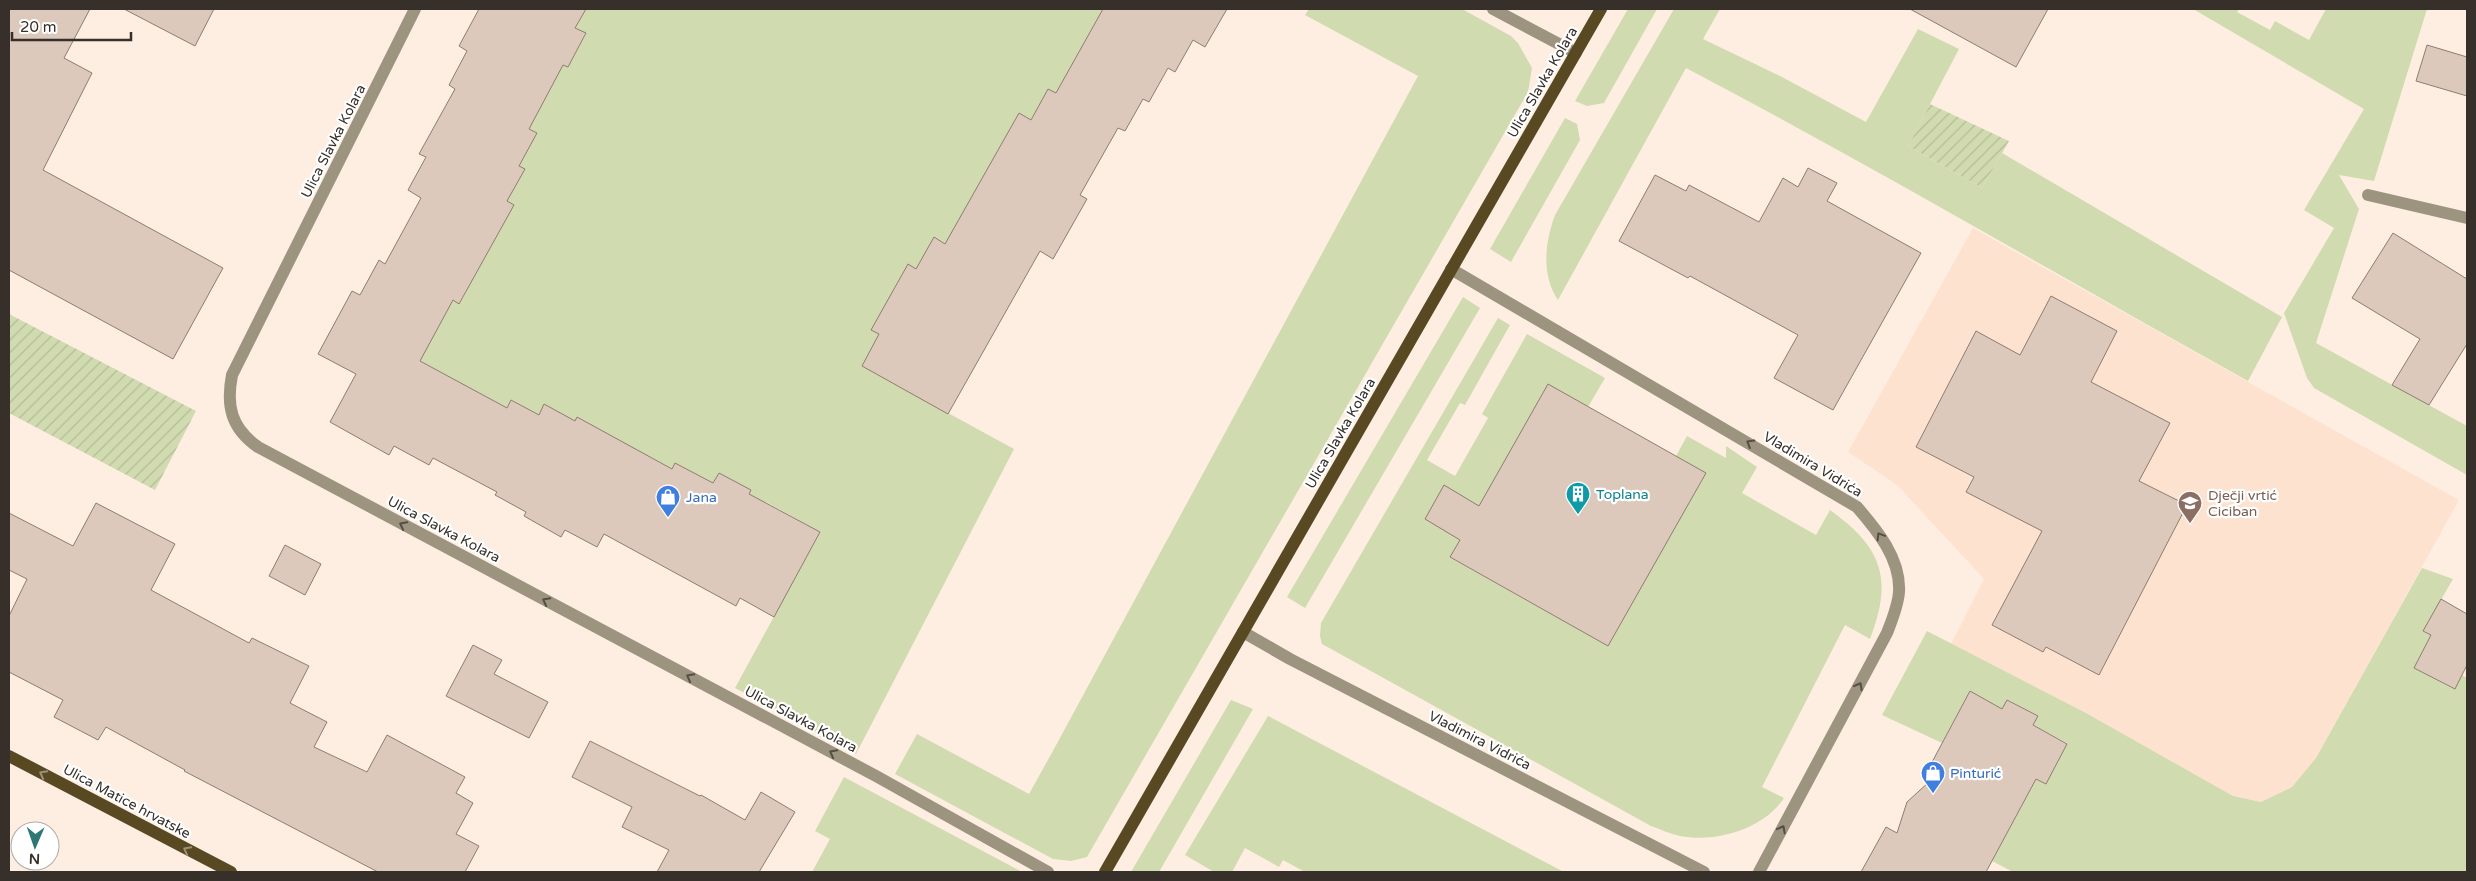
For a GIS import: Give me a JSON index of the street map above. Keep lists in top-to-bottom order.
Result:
{
  "streets": {
    "main road": ["Ulica Slavka Kolara", "Ulica Matice hrvatske"],
    "street": ["Vladimira Vidrića"]
  },
  "crossings": [
    ["Ulica Slavka Kolara", "Vladimira Vidrića"]
  ],
  "one_way": ["Ulica Matice hrvatske"],
  "places": {
    "building": ["Toplana"],
    "shop": ["Jana", "Pinturić"],
    "school or university": ["Dječji vrtić Ciciban"]
  },
  "scale_bar": "20 m",
  "north": "bottom"
}
